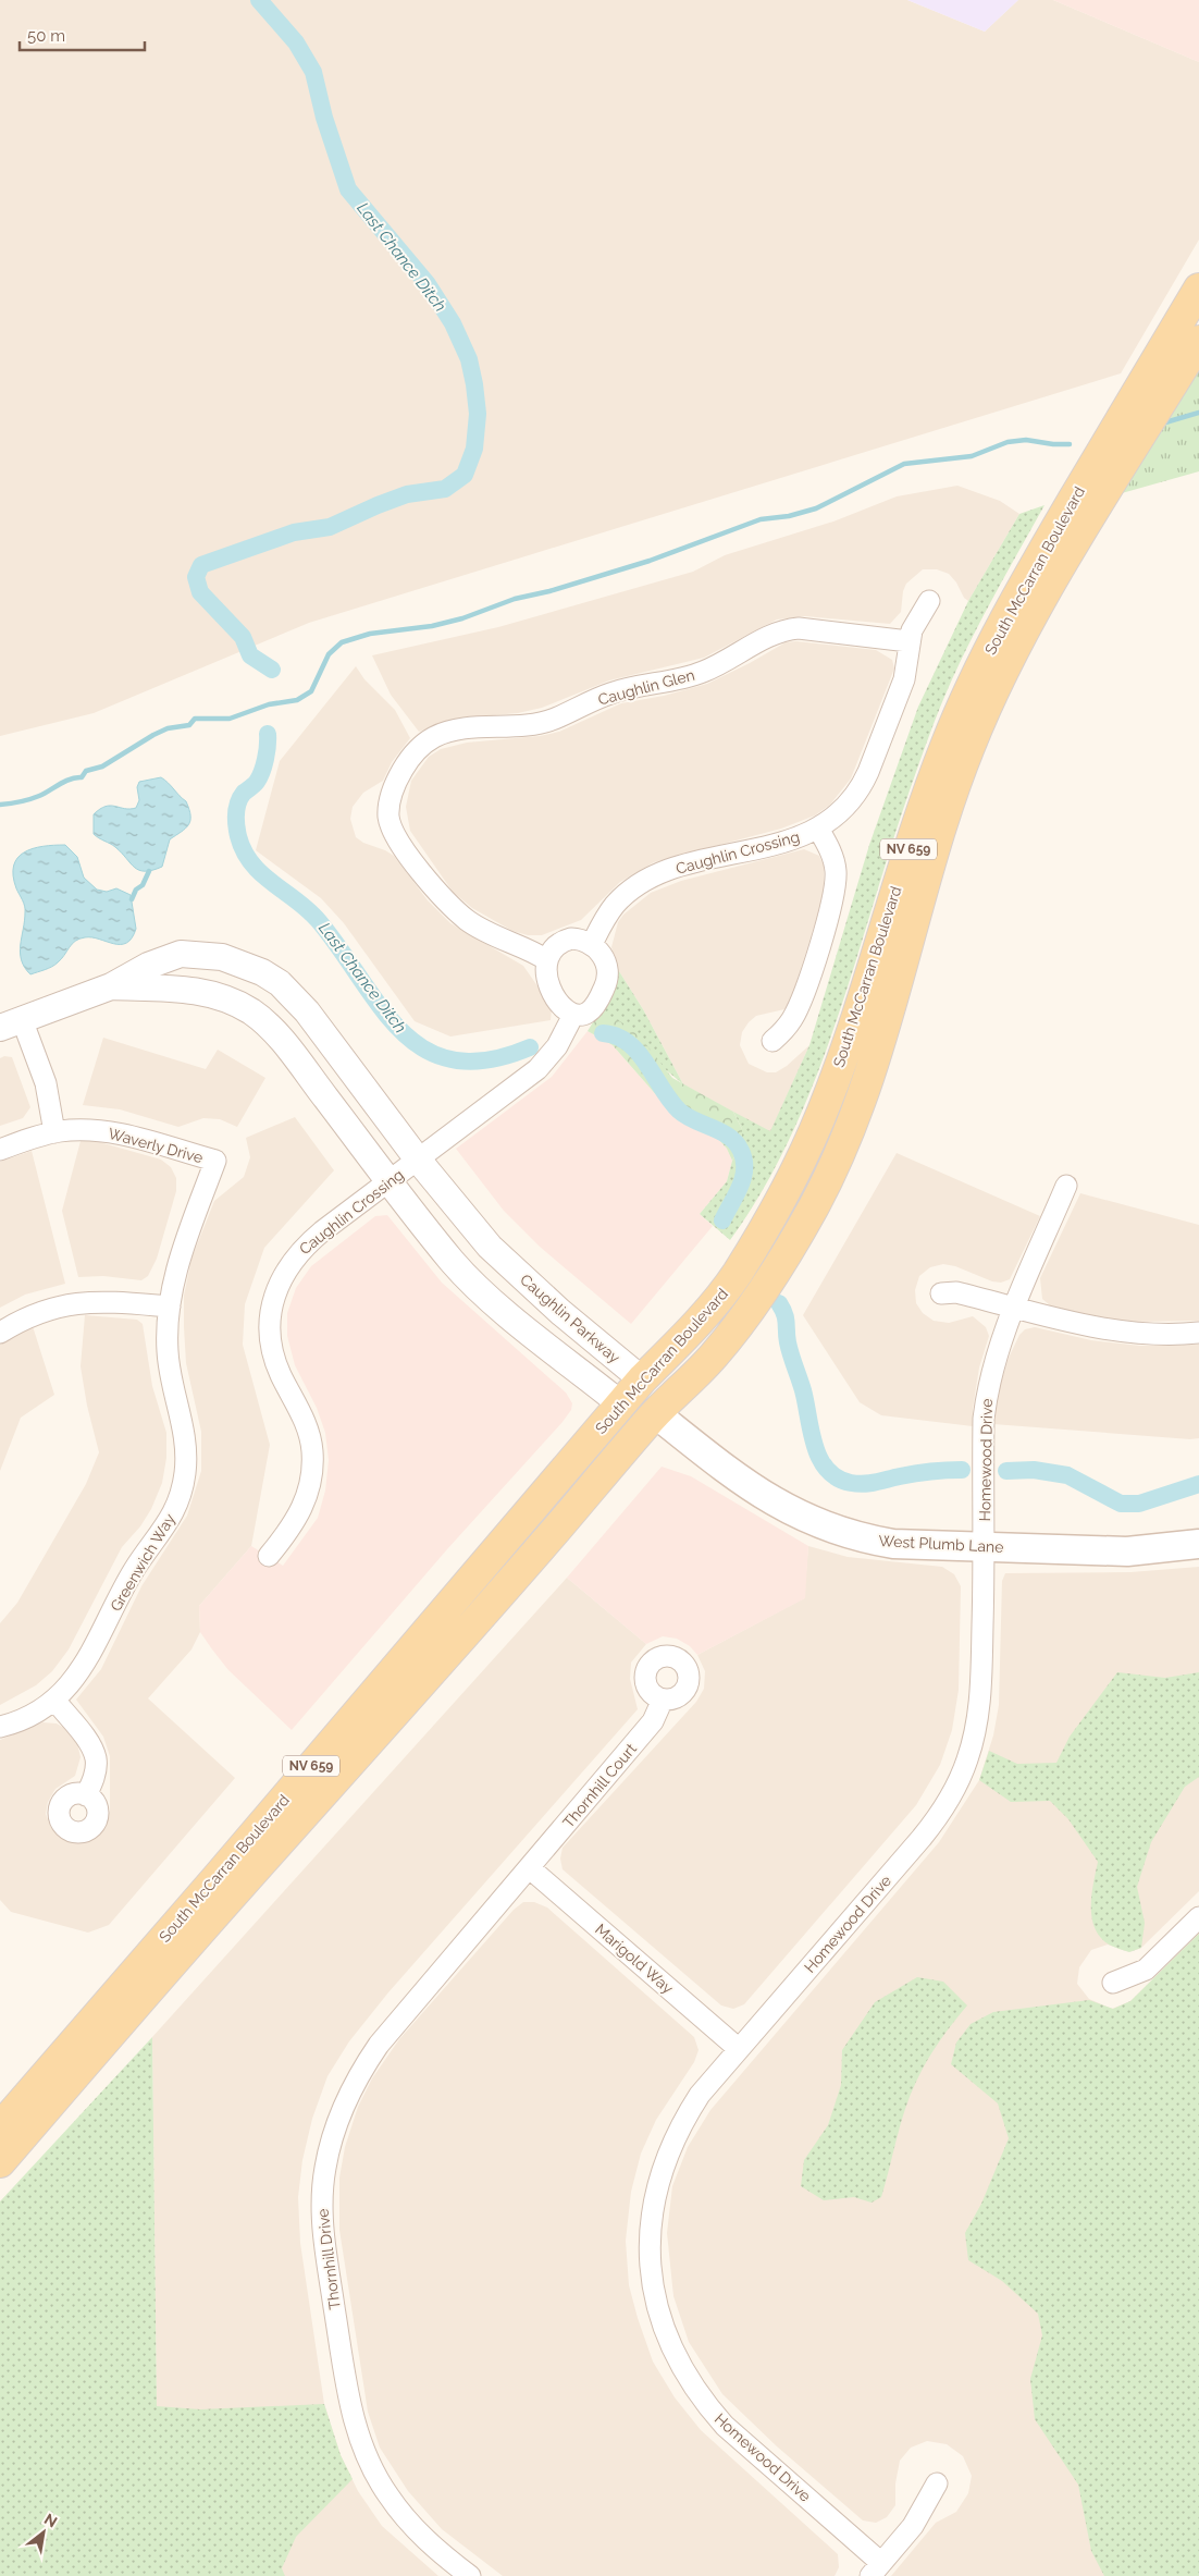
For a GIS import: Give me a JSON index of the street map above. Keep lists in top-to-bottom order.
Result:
{
  "streets": {
    "main road": [
      "South McCarran Boulevard",
      "NV 659",
      "Caughlin Parkway",
      "West Plumb Lane"
    ],
    "street": [
      "Caughlin Glen",
      "Caughlin Crossing",
      "Waverly Drive",
      "Homewood Drive",
      "Greenwich Way",
      "Thornhill Court",
      "Marigold Way",
      "Thornhill Drive"
    ]
  },
  "crossings": [
    ["South McCarran Boulevard", "Caughlin Parkway"],
    ["South McCarran Boulevard", "West Plumb Lane"],
    ["Caughlin Glen", "Caughlin Crossing"],
    ["Caughlin Crossing", "Caughlin Parkway"],
    ["Waverly Drive", "Greenwich Way"],
    ["Caughlin Parkway", "West Plumb Lane"],
    ["Homewood Drive", "West Plumb Lane"],
    ["Homewood Drive", "Marigold Way"],
    ["Thornhill Court", "Marigold Way"],
    ["Thornhill Court", "Thornhill Drive"],
    ["Marigold Way", "Thornhill Drive"]
  ],
  "water": ["Last Chance Ditch"],
  "scale_bar": "50 m",
  "north": "top right"
}
